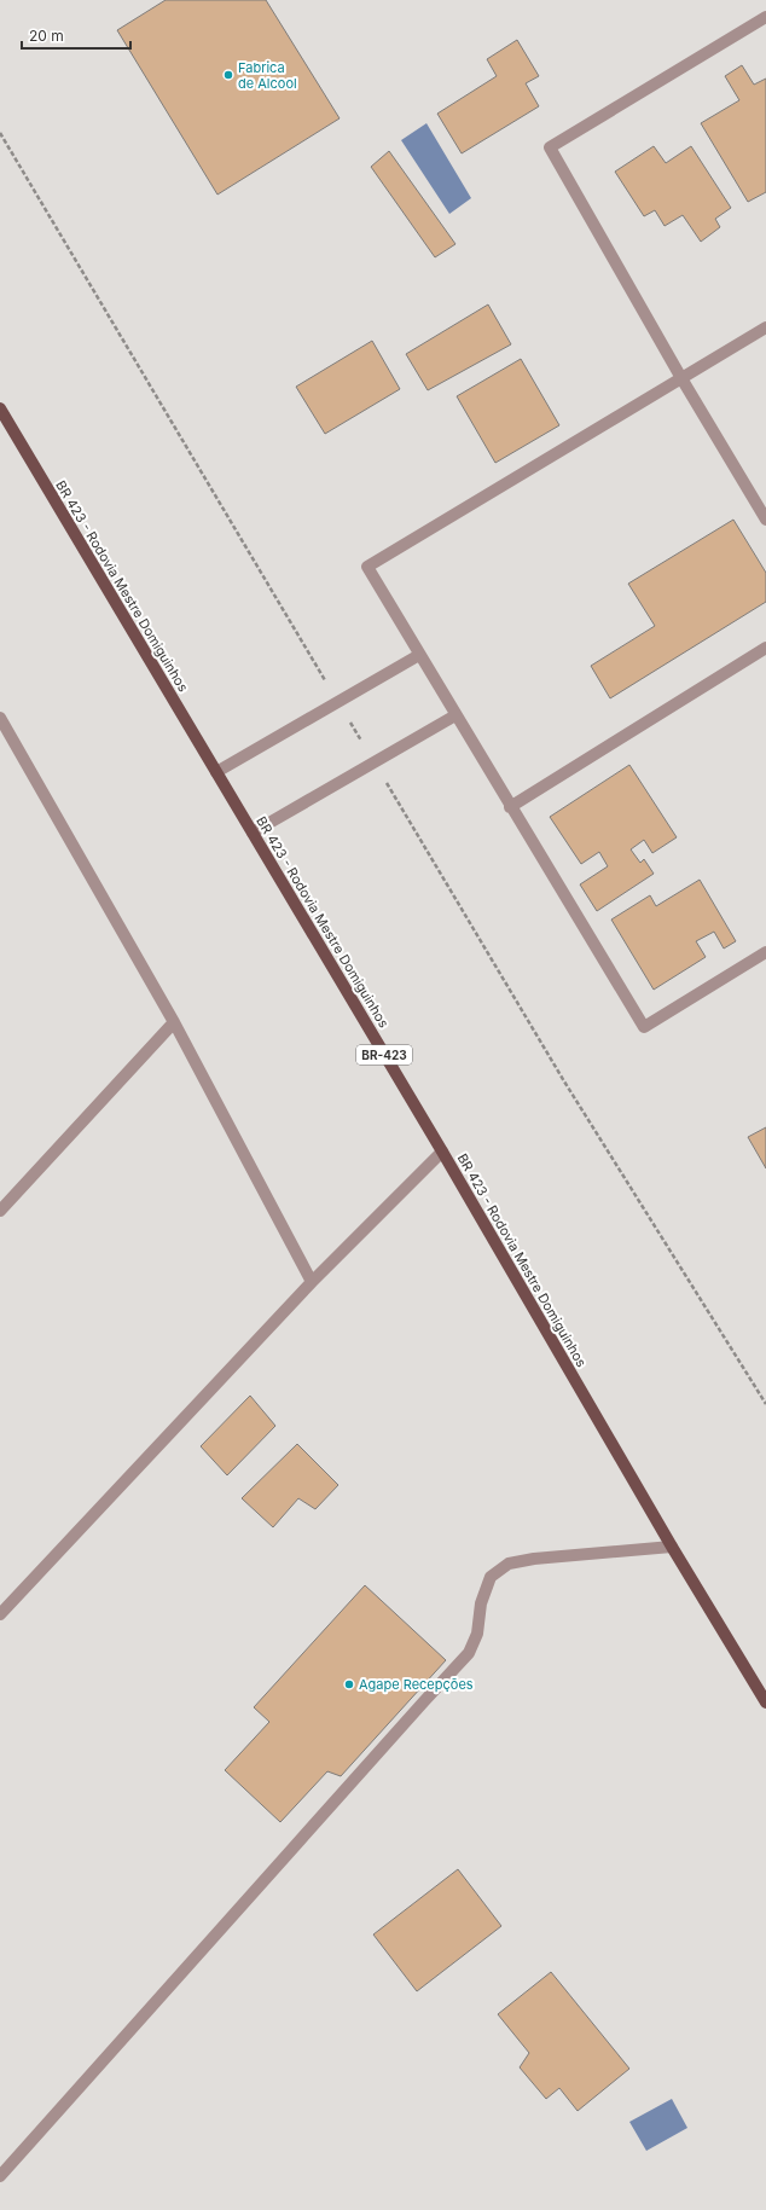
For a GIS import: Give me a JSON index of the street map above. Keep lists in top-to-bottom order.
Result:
{
  "streets": {
    "main road": ["BR 423 - Rodovia Mestre Domiguinhos", "BR-423"]
  },
  "places": ["Fabrica de Alcool", "Agape Recepções"],
  "scale_bar": "20 m"
}
